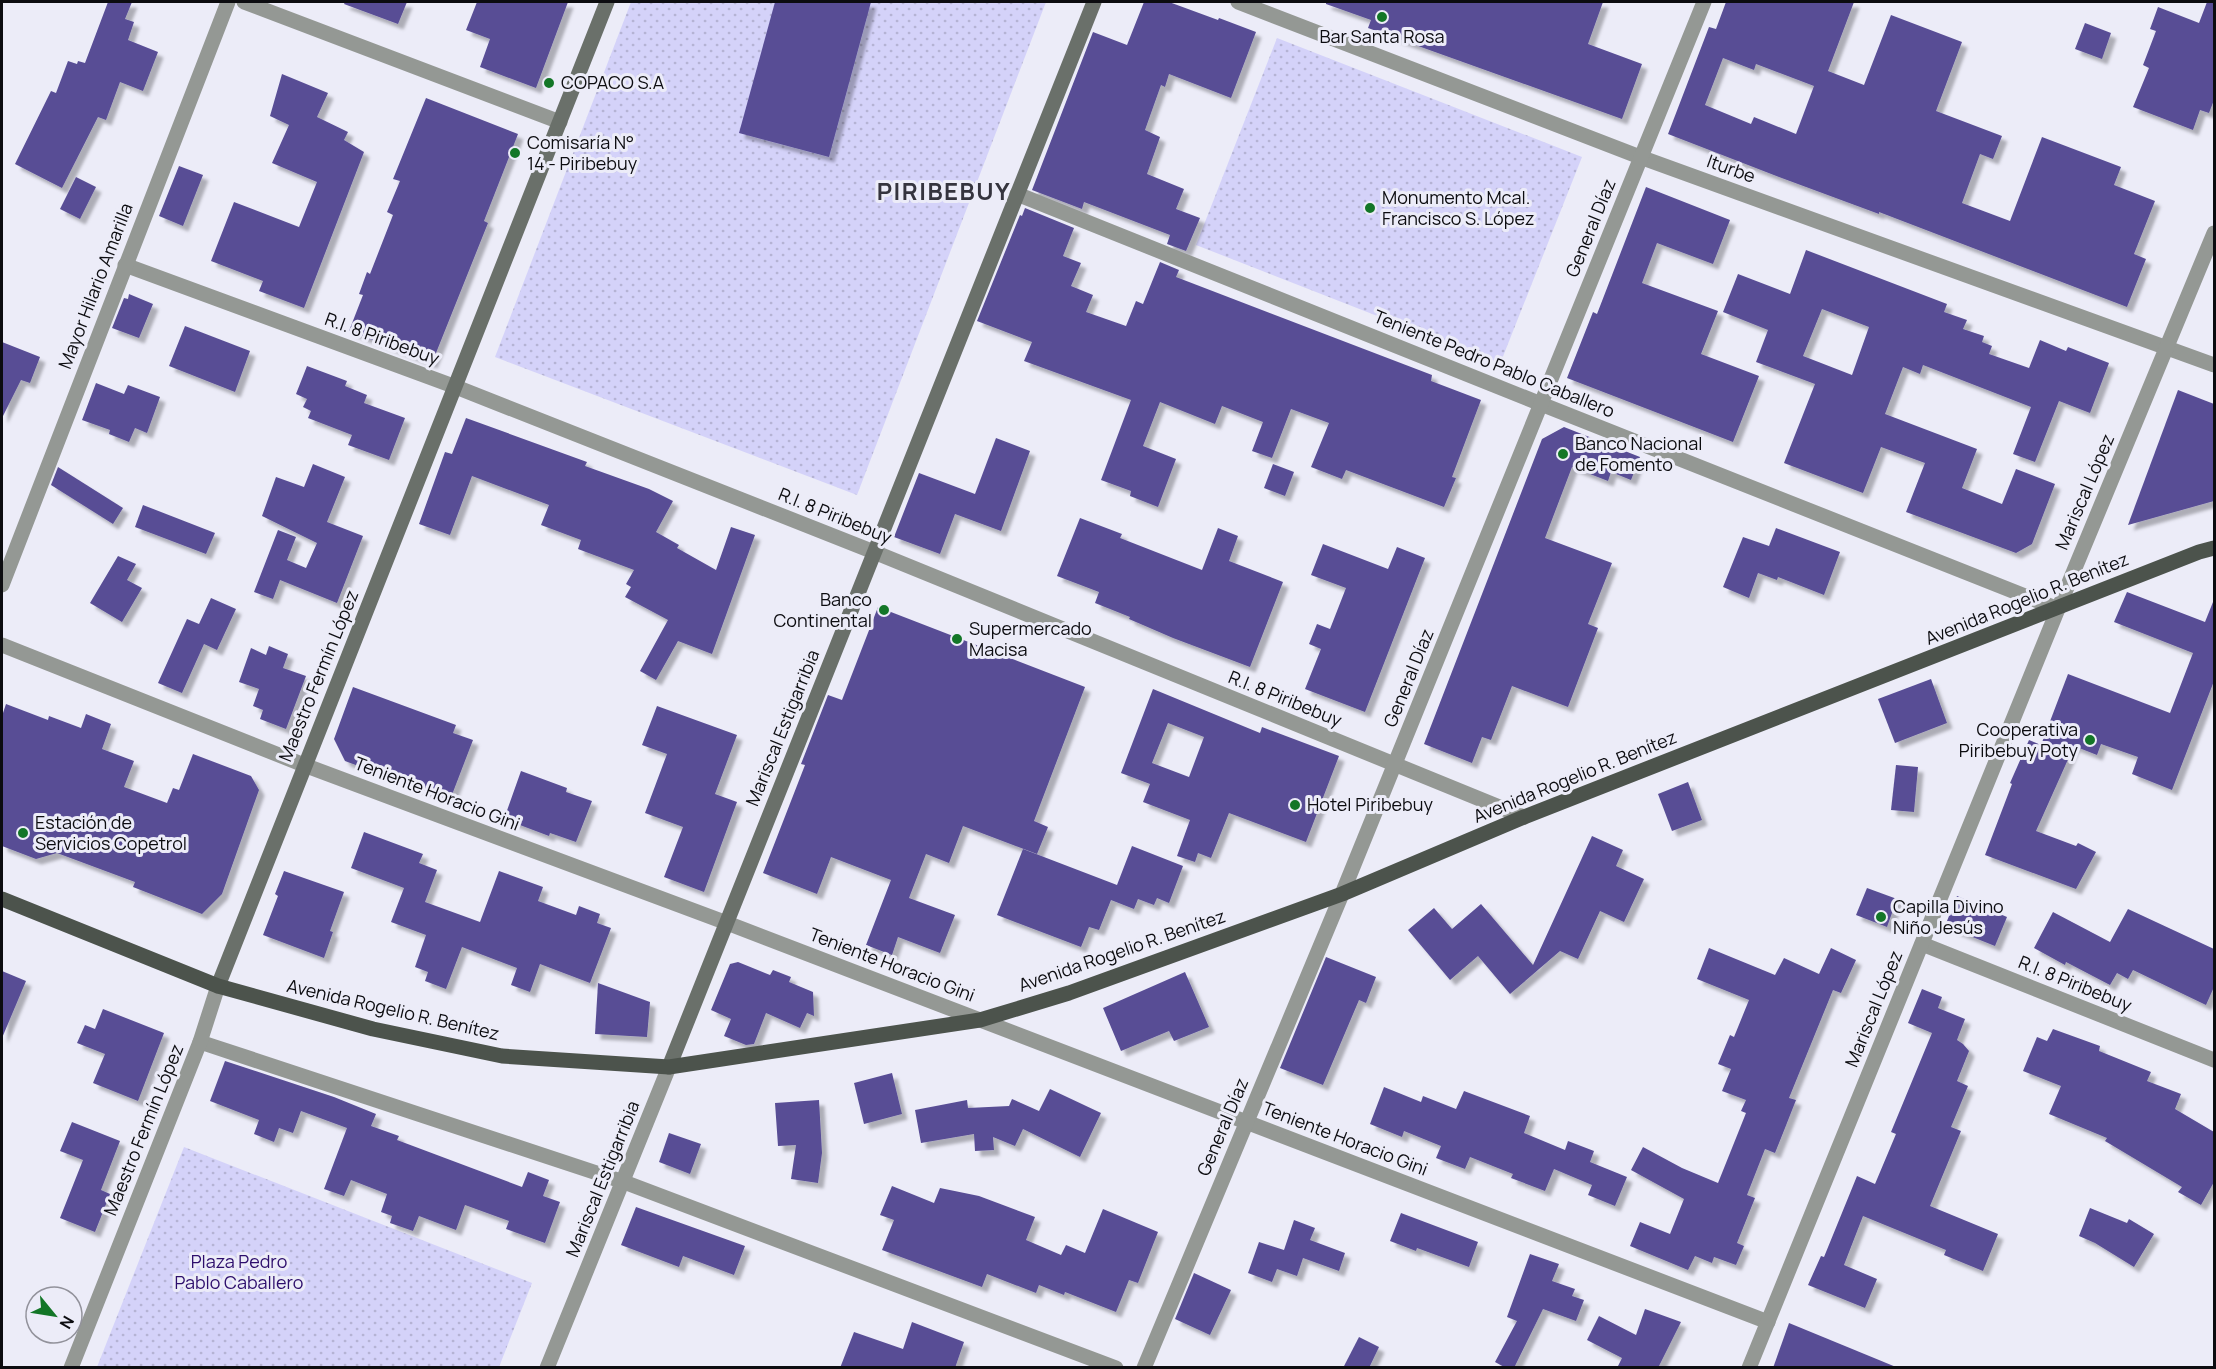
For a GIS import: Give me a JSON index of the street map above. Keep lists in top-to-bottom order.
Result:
{
  "streets": {
    "main road": ["Avenida Rogelio R. Benítez"],
    "street": [
      "Iturbe",
      "General Díaz",
      "Mayor Hilario Amarilla",
      "R.I. 8 Piribebuy",
      "Teniente Pedro Pablo Caballero",
      "Mariscal López",
      "Maestro Fermín López",
      "Mariscal Estigarribia",
      "Teniente Horacio Gini"
    ]
  },
  "crossings": [
    ["Iturbe", "General Díaz"],
    ["Iturbe", "Mariscal López"],
    ["General Díaz", "R.I. 8 Piribebuy"],
    ["General Díaz", "Teniente Pedro Pablo Caballero"],
    ["General Díaz", "Avenida Rogelio R. Benítez"],
    ["General Díaz", "Teniente Horacio Gini"],
    ["Mayor Hilario Amarilla", "R.I. 8 Piribebuy"],
    ["R.I. 8 Piribebuy", "Mariscal López"],
    ["R.I. 8 Piribebuy", "Avenida Rogelio R. Benítez"],
    ["R.I. 8 Piribebuy", "Maestro Fermín López"],
    ["R.I. 8 Piribebuy", "Mariscal Estigarribia"],
    ["Teniente Pedro Pablo Caballero", "Mariscal López"],
    ["Teniente Pedro Pablo Caballero", "Avenida Rogelio R. Benítez"],
    ["Teniente Pedro Pablo Caballero", "Mariscal Estigarribia"],
    ["Mariscal López", "Avenida Rogelio R. Benítez"],
    ["Mariscal López", "Teniente Horacio Gini"],
    ["Avenida Rogelio R. Benítez", "Maestro Fermín López"],
    ["Avenida Rogelio R. Benítez", "Mariscal Estigarribia"],
    ["Avenida Rogelio R. Benítez", "Teniente Horacio Gini"],
    ["Maestro Fermín López", "Teniente Horacio Gini"],
    ["Mariscal Estigarribia", "Teniente Horacio Gini"]
  ],
  "districts": ["PIRIBEBUY"],
  "parks": ["Plaza Pedro Pablo Caballero"],
  "places": [
    "Bar Santa Rosa",
    "COPACO S.A",
    "Comisaría N° 14 - Piribebuy",
    "Monumento Mcal. Francisco S. López",
    "Banco Nacional de Fomento",
    "Banco Continental",
    "Supermercado Macisa",
    "Cooperativa Piribebuy Poty",
    "Hotel Piribebuy",
    "Estación de Servicios Copetrol",
    "Capilla Divino Niño Jesús"
  ],
  "north": "bottom right"
}
